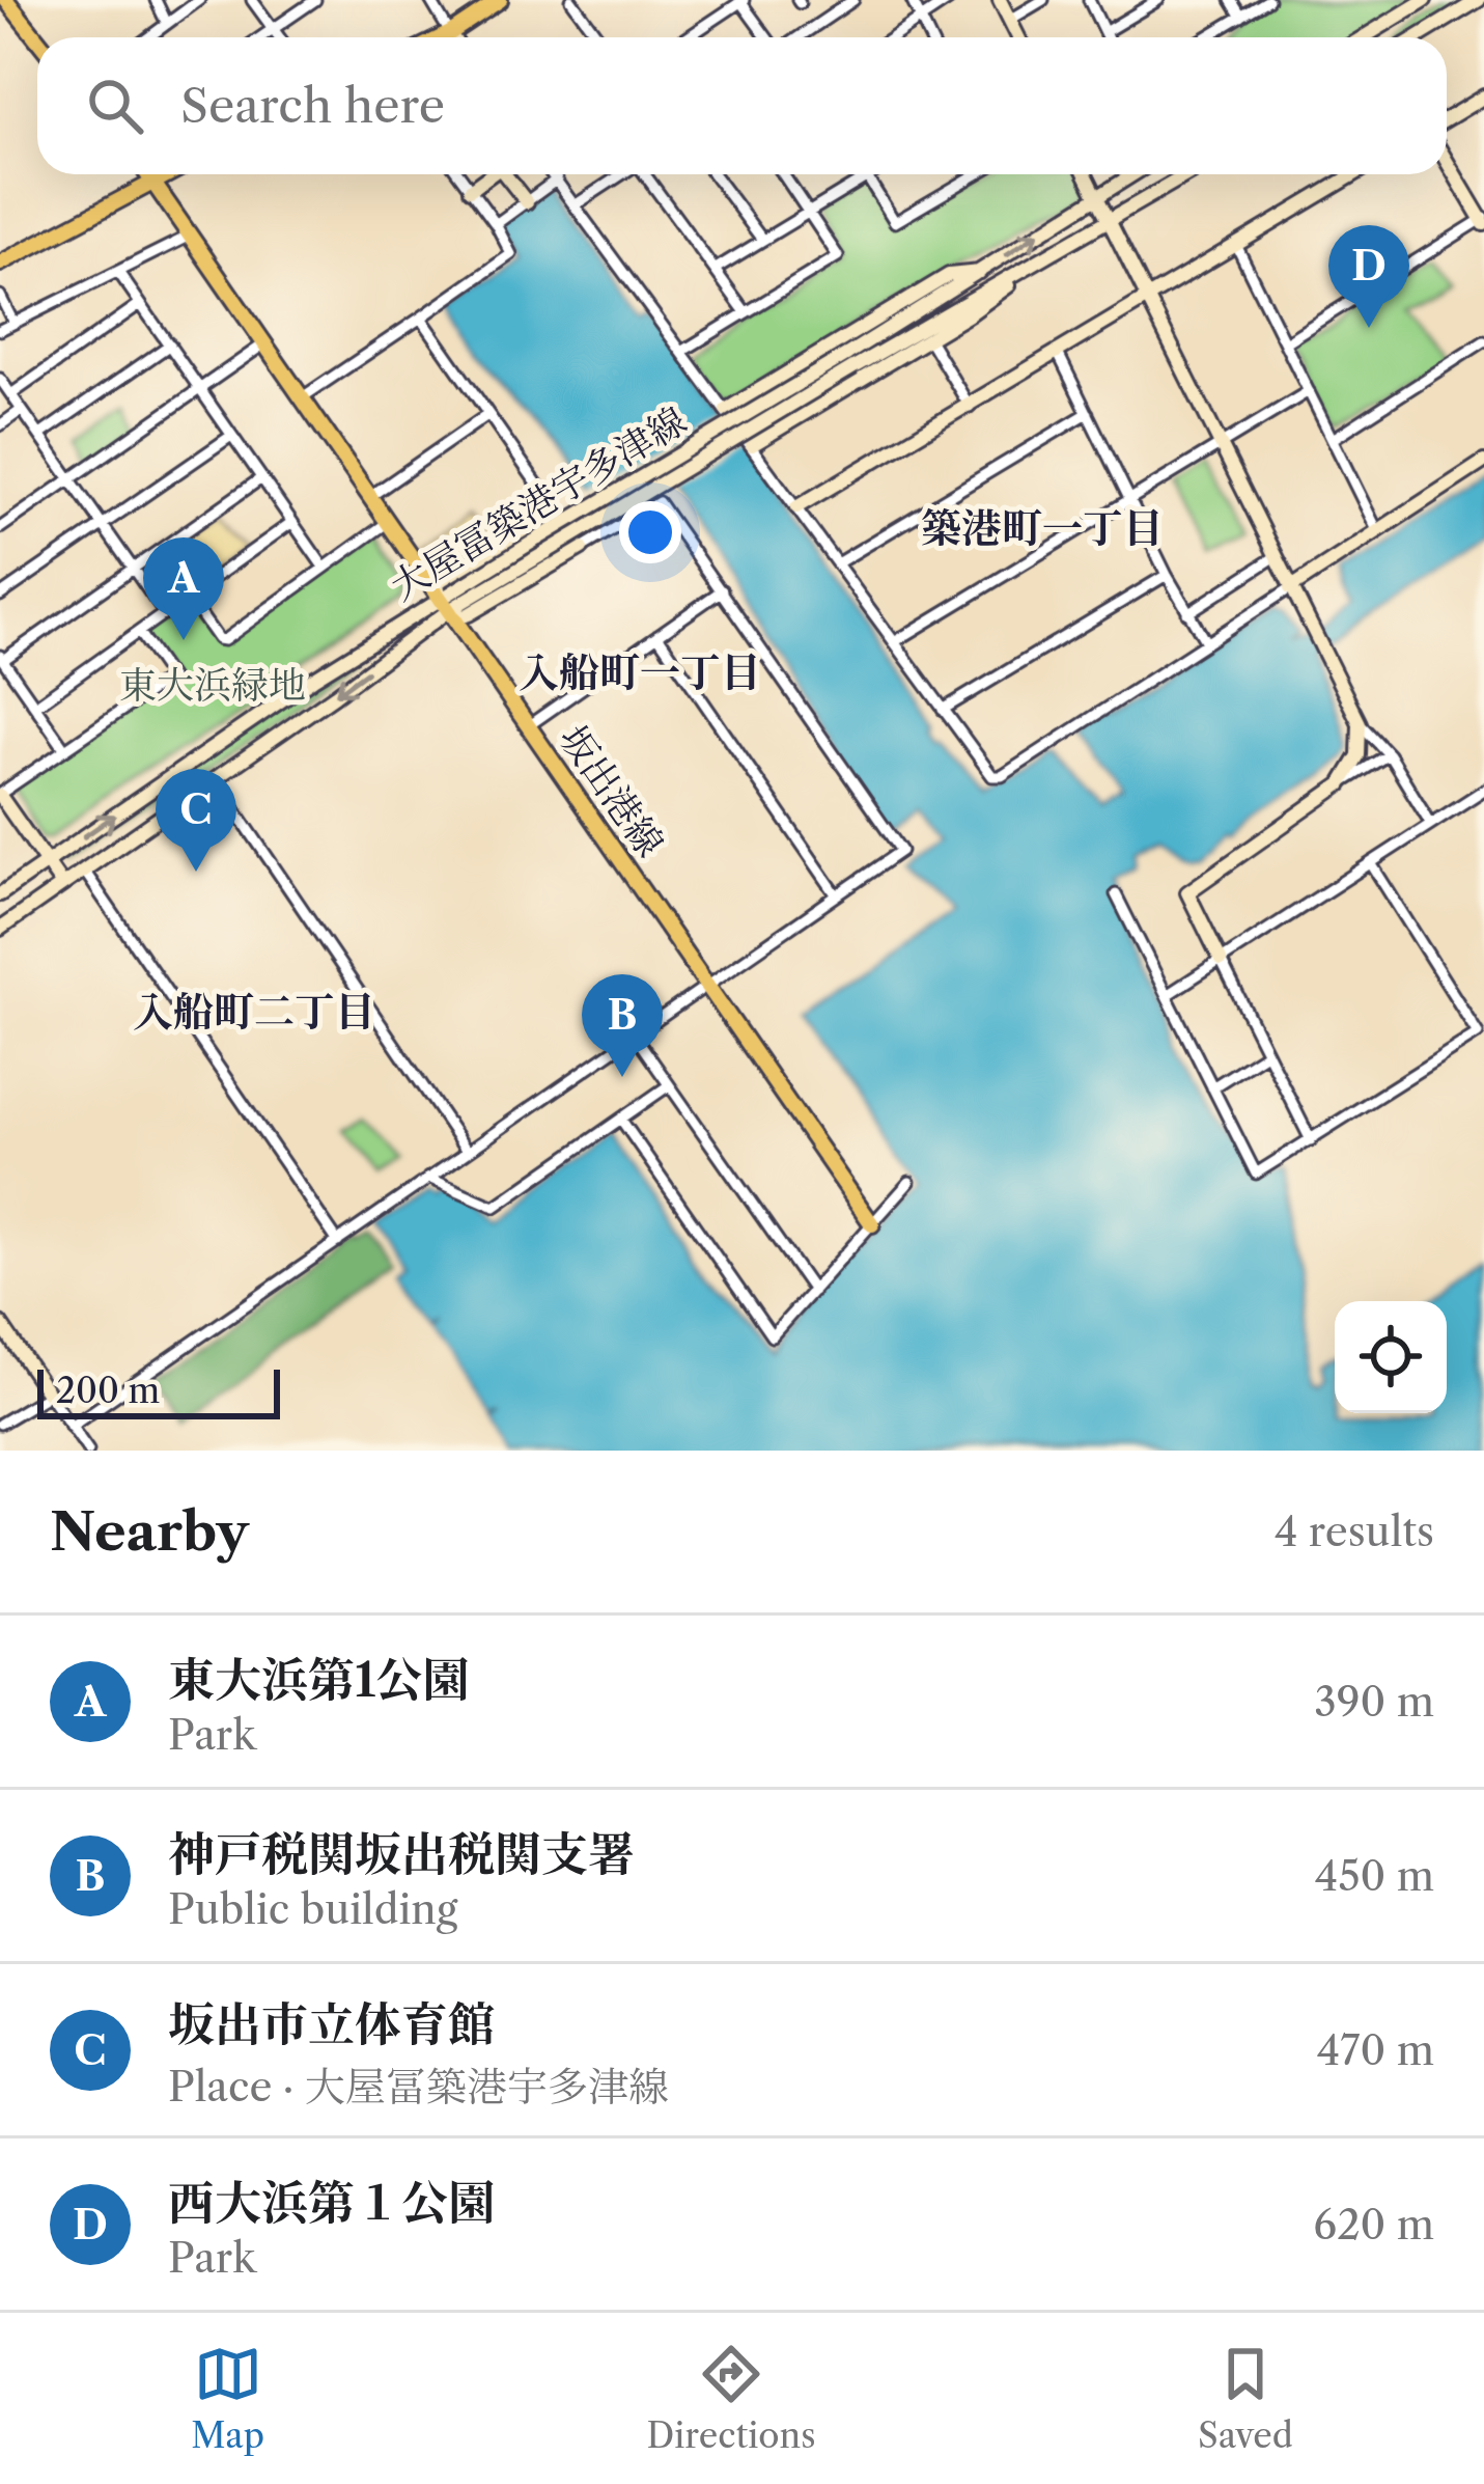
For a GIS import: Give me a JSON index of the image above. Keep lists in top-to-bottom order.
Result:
{
  "streets": {
    "main road": ["大屋冨築港宇多津線", "坂出港線"]
  },
  "crossings": [
    ["大屋冨築港宇多津線", "坂出港線"]
  ],
  "districts": ["築港町一丁目", "入船町一丁目", "入船町二丁目"],
  "parks": ["東大浜緑地"],
  "scale_bar": "200 m",
  "page": {
    "search": "Search here",
    "pins": [
      "D",
      "A",
      "C",
      "B"
    ],
    "scale": "200 m",
    "heading": ["Nearby", "4 results"],
    "list": [
      {
        "mark": "A",
        "name": "東大浜第1公園",
        "note": "Park",
        "value": "390 m"
      },
      {
        "mark": "B",
        "name": "神戸税関坂出税関支署",
        "note": "Public building",
        "value": "450 m"
      },
      {
        "mark": "C",
        "name": "坂出市立体育館",
        "note": "Place · 大屋冨築港宇多津線",
        "value": "470 m"
      },
      {
        "mark": "D",
        "name": "西大浜第１公園",
        "note": "Park",
        "value": "620 m"
      }
    ],
    "nav": ["Map", "Directions", "Saved"]
  }
}
